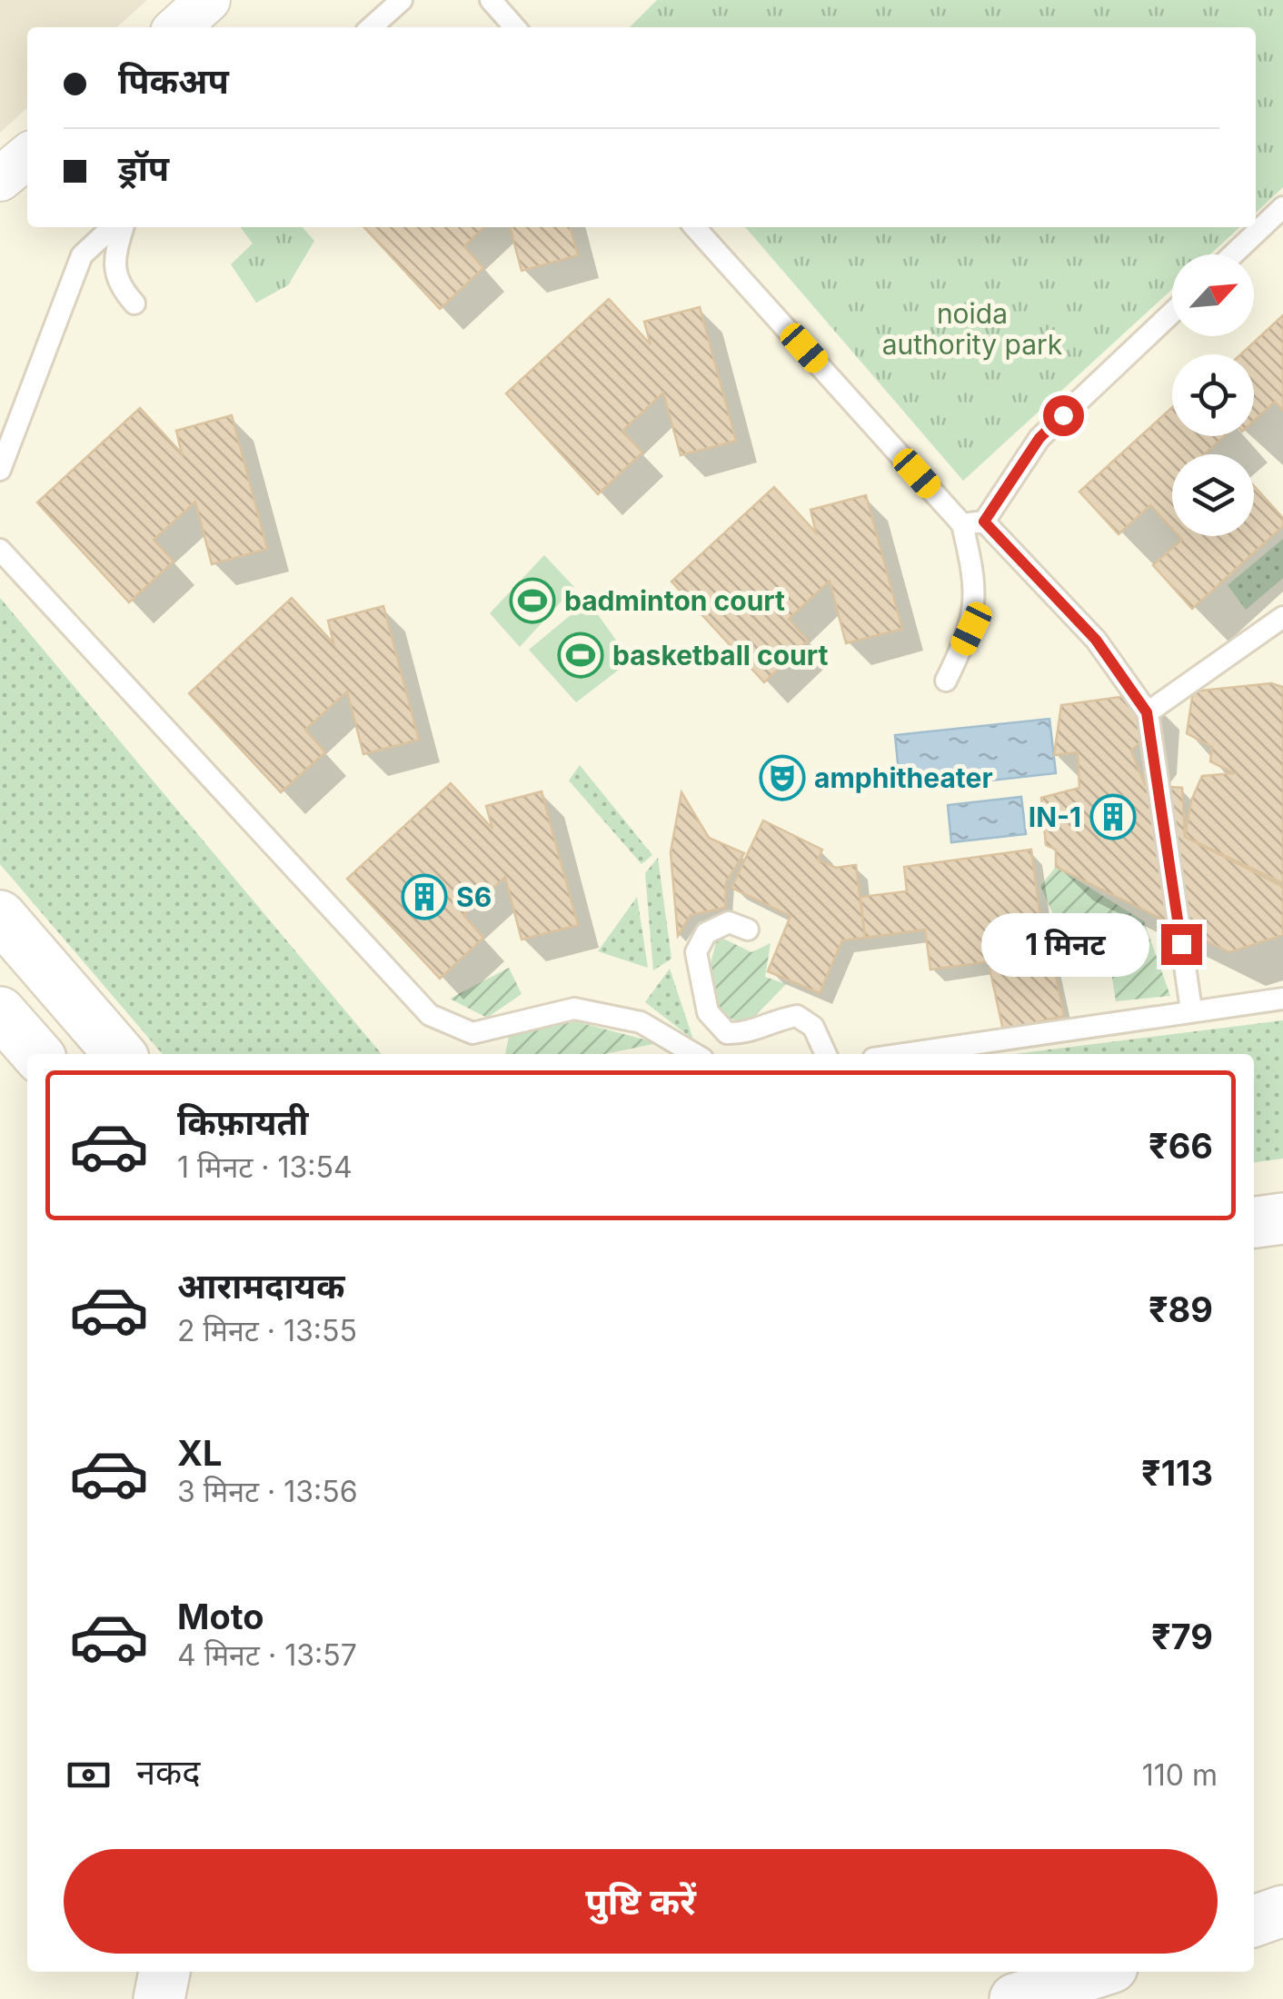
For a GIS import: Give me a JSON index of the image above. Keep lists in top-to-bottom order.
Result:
{
  "parks": ["noida authority park"],
  "places": {
    "sports": ["badminton court", "basketball court"],
    "theatre": ["amphitheater"],
    "building": ["IN-1", "S6"]
  },
  "north": "top right",
  "page": {
    "banner": ["पिकअप", "ड्रॉप"],
    "bubble": "1 मिनट",
    "list": [
      {
        "name": "किफ़ायती",
        "note": "1 मिनट · 13:54",
        "value": "₹66"
      },
      {
        "name": "आरामदायक",
        "note": "2 मिनट · 13:55",
        "value": "₹89"
      },
      {
        "name": "XL",
        "note": "3 मिनट · 13:56",
        "value": "₹113"
      },
      {
        "name": "Moto",
        "note": "4 मिनट · 13:57",
        "value": "₹79"
      }
    ],
    "pay": ["नकद", "110 m"],
    "buttons": "पुष्टि करें"
  }
}
